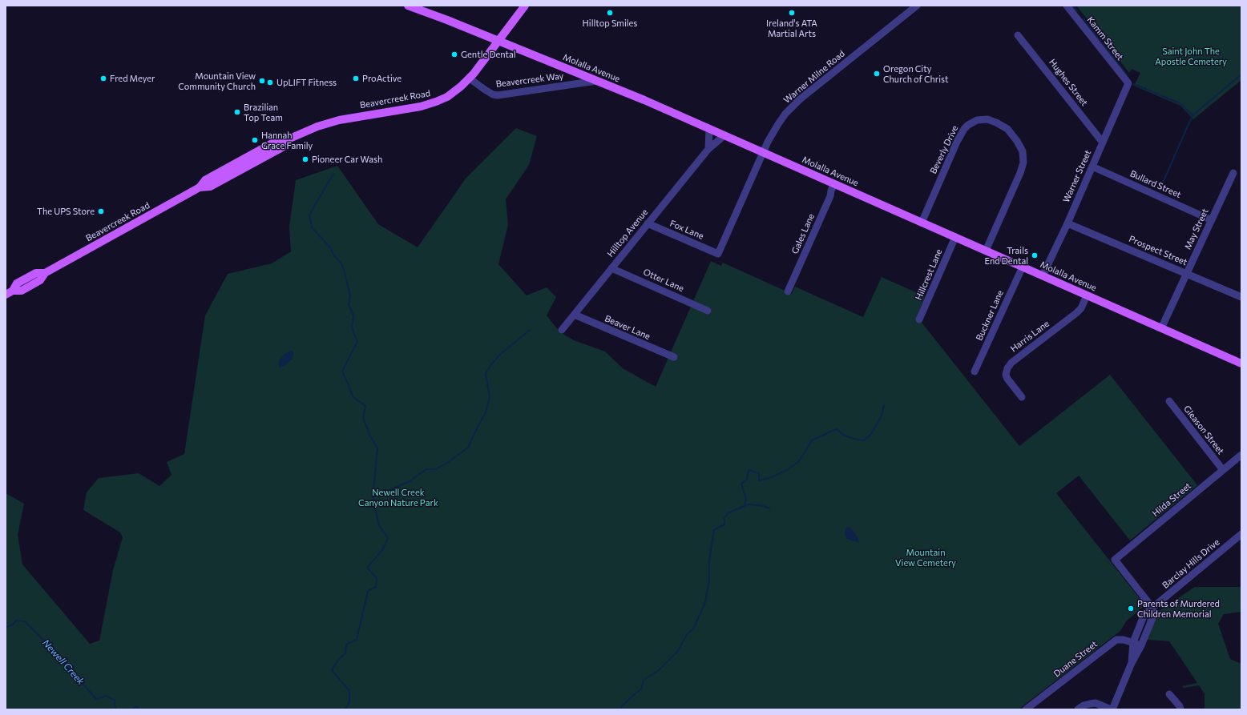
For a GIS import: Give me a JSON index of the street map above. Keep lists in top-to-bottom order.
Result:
{
  "streets": {
    "main road": ["Molalla Avenue", "Beavercreek Road"],
    "street": [
      "Kamm Street",
      "Warner Milne Road",
      "Beavercreek Way",
      "Hughes Street",
      "Beverly Drive",
      "Warner Street",
      "Bullard Street",
      "May Street",
      "Fox Lane",
      "Hilltop Avenue",
      "Gales Lane",
      "Prospect Street",
      "Hillcrest Lane",
      "Otter Lane",
      "Buckner Lane",
      "Beaver Lane",
      "Harris Lane",
      "Gleason Street",
      "Hilda Street",
      "Barclay Hills Drive",
      "Duane Street"
    ]
  },
  "crossings": [
    ["Kamm Street", "Warner Street"],
    ["Molalla Avenue", "Warner Milne Road"],
    ["Molalla Avenue", "Beavercreek Way"],
    ["Molalla Avenue", "Beavercreek Road"],
    ["Molalla Avenue", "Beverly Drive"],
    ["Molalla Avenue", "Warner Street"],
    ["Molalla Avenue", "May Street"],
    ["Molalla Avenue", "Hilltop Avenue"],
    ["Molalla Avenue", "Gales Lane"],
    ["Molalla Avenue", "Hillcrest Lane"],
    ["Molalla Avenue", "Buckner Lane"],
    ["Molalla Avenue", "Harris Lane"],
    ["Warner Milne Road", "Fox Lane"],
    ["Beavercreek Way", "Beavercreek Road"],
    ["Hughes Street", "Warner Street"],
    ["Warner Street", "Bullard Street"],
    ["Warner Street", "Prospect Street"],
    ["Bullard Street", "May Street"],
    ["May Street", "Prospect Street"],
    ["Fox Lane", "Hilltop Avenue"],
    ["Hilltop Avenue", "Otter Lane"],
    ["Hilltop Avenue", "Beaver Lane"],
    ["Gleason Street", "Hilda Street"],
    ["Hilda Street", "Barclay Hills Drive"],
    ["Barclay Hills Drive", "Duane Street"]
  ],
  "water": ["Newell Creek"],
  "parks": ["Saint John The Apostle Cemetery", "Newell Creek Canyon Nature Park", "Mountain View Cemetery"],
  "places": [
    "Hilltop Smiles",
    "Ireland's ATA Martial Arts",
    "Gentle Dental",
    "Oregon City Church of Christ",
    "Fred Meyer",
    "ProActive",
    "Mountain View Community Church",
    "UpLIFT Fitness",
    "Brazilian Top Team",
    "Hannah Grace Family",
    "Pioneer Car Wash",
    "The UPS Store",
    "Trails End Dental",
    "Parents of Murdered Children Memorial"
  ]
}
